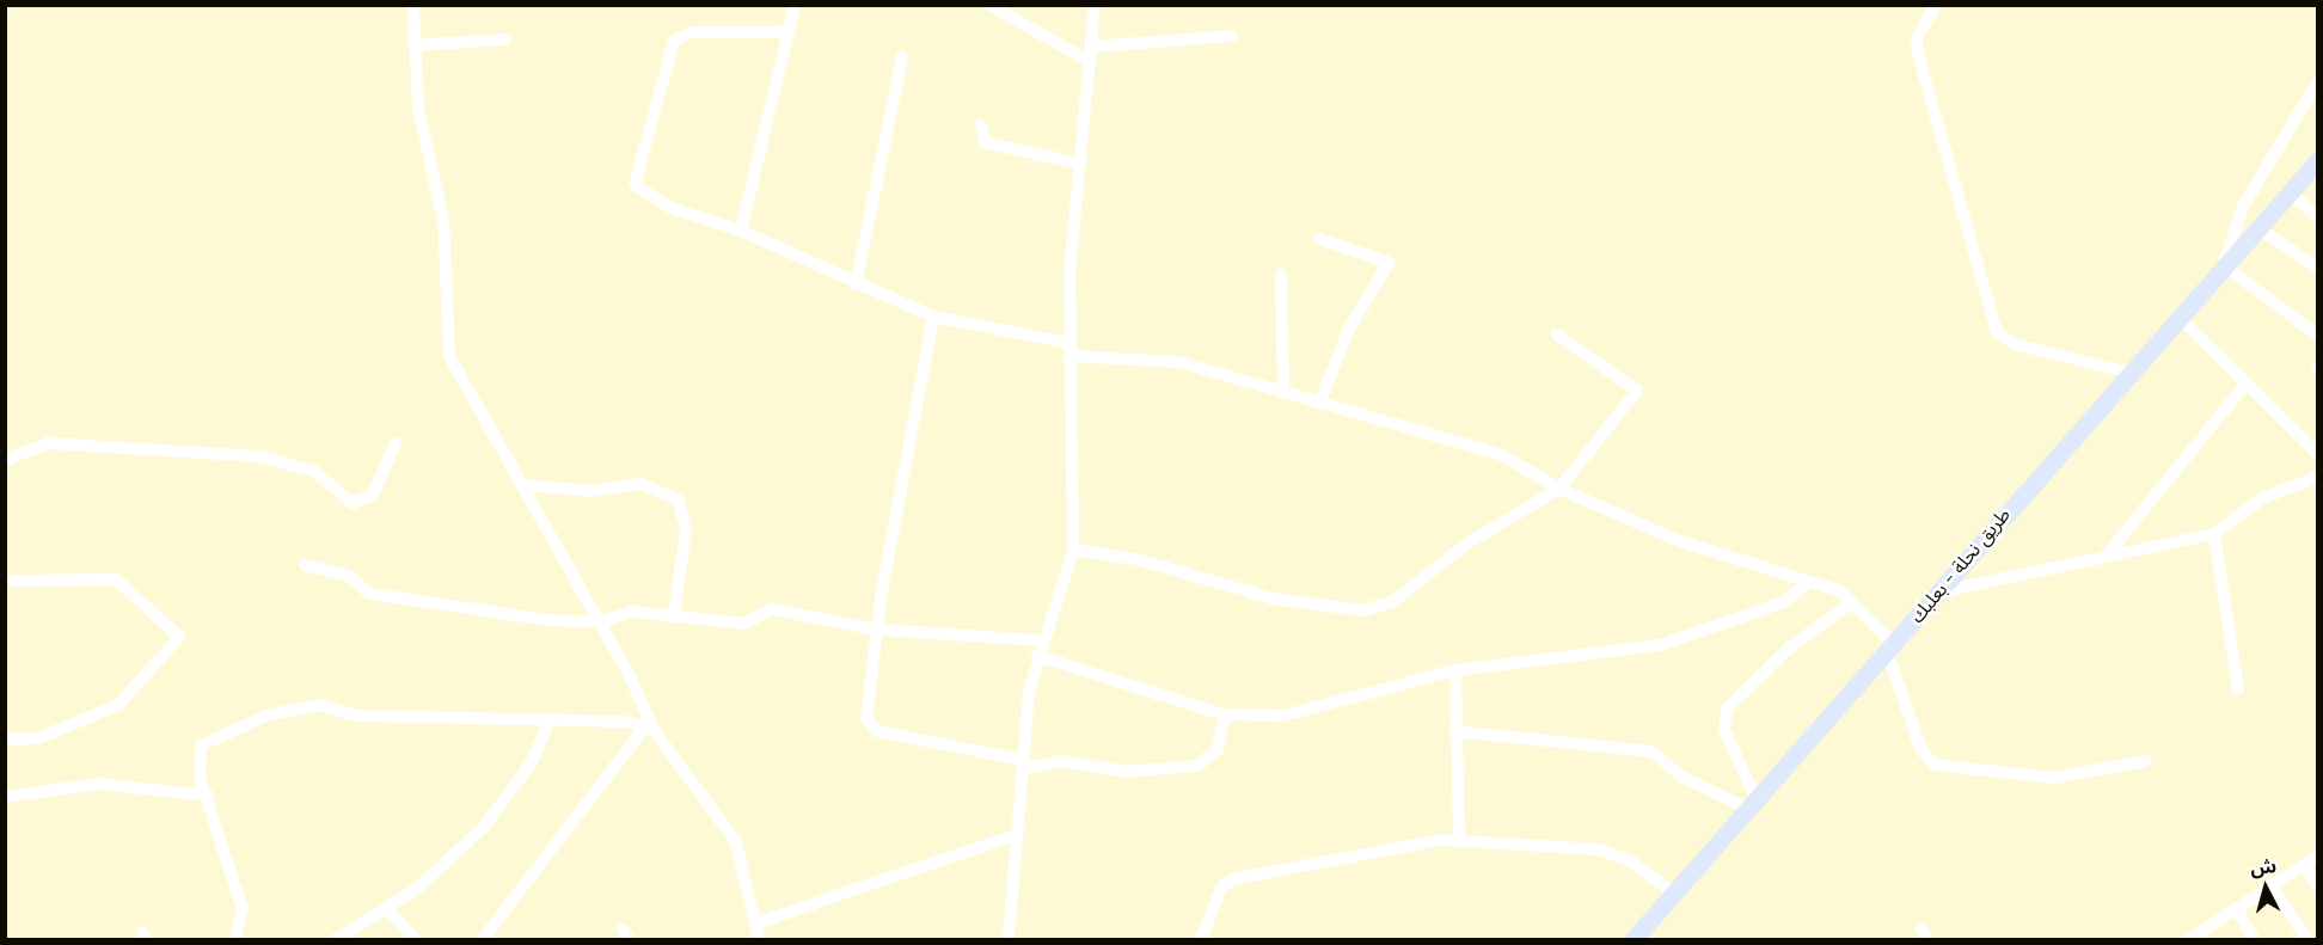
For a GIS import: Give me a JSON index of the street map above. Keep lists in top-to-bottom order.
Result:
{
  "streets": {
    "street": ["طريق نحلة - بعلبك"]
  },
  "north": "top"
}
